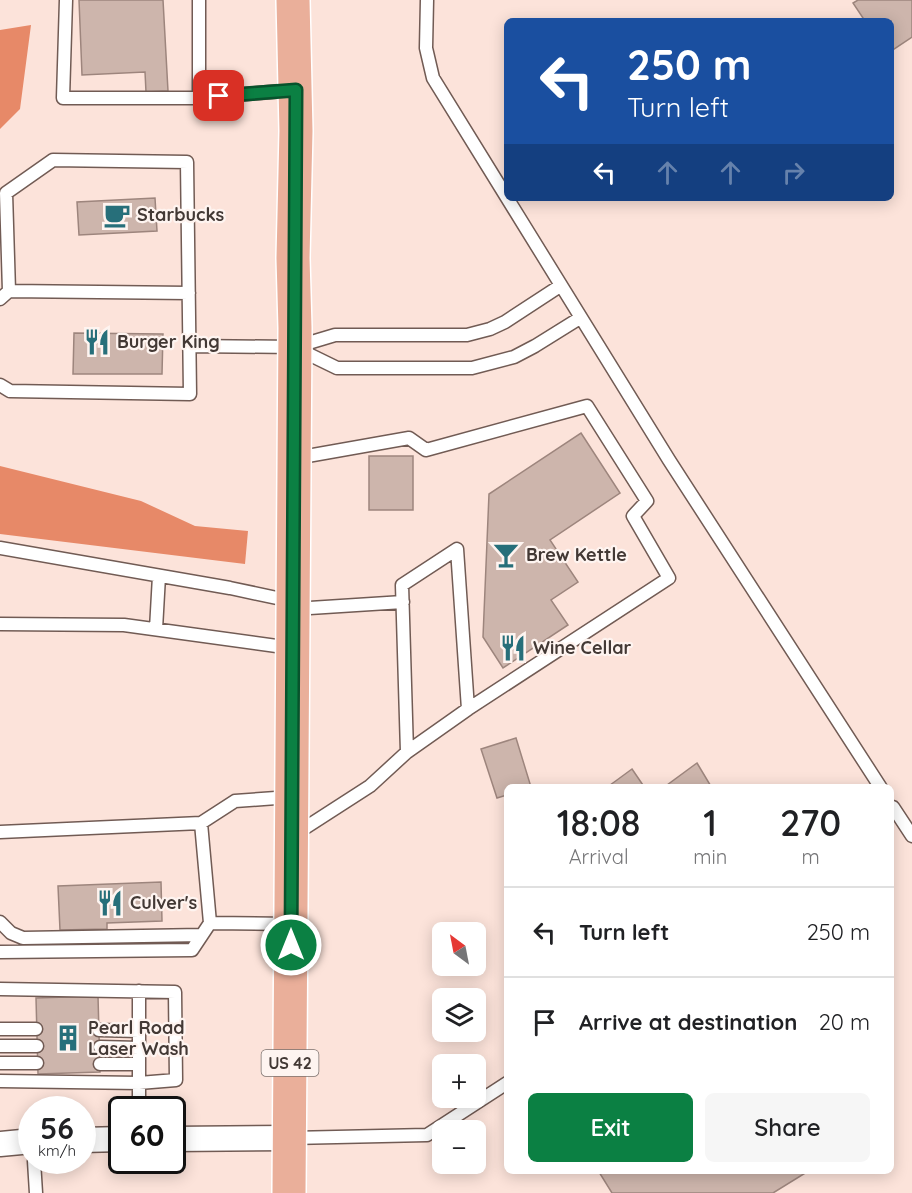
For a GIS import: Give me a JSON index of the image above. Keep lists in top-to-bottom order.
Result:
{
  "streets": {
    "main road": ["US 42"]
  },
  "places": {
    "cafe": ["Starbucks"],
    "restaurant": ["Burger King", "Wine Cellar", "Culver's"],
    "bar": ["Brew Kettle"],
    "building": ["Pearl Road Laser Wash"]
  },
  "north": "top left",
  "page": {
    "turn": ["250 m", "Turn left"],
    "eta": [
      "18:08",
      "Arrival",
      "1",
      "min",
      "270",
      "m"
    ],
    "list": [
      {
        "name": "Turn left",
        "value": "250 m"
      },
      {
        "name": "Arrive at destination",
        "value": "20 m"
      }
    ],
    "map_buttons": ["+", "−"],
    "buttons": ["Exit", "Share"],
    "speed": "56 km/h",
    "limit": "60"
  }
}
